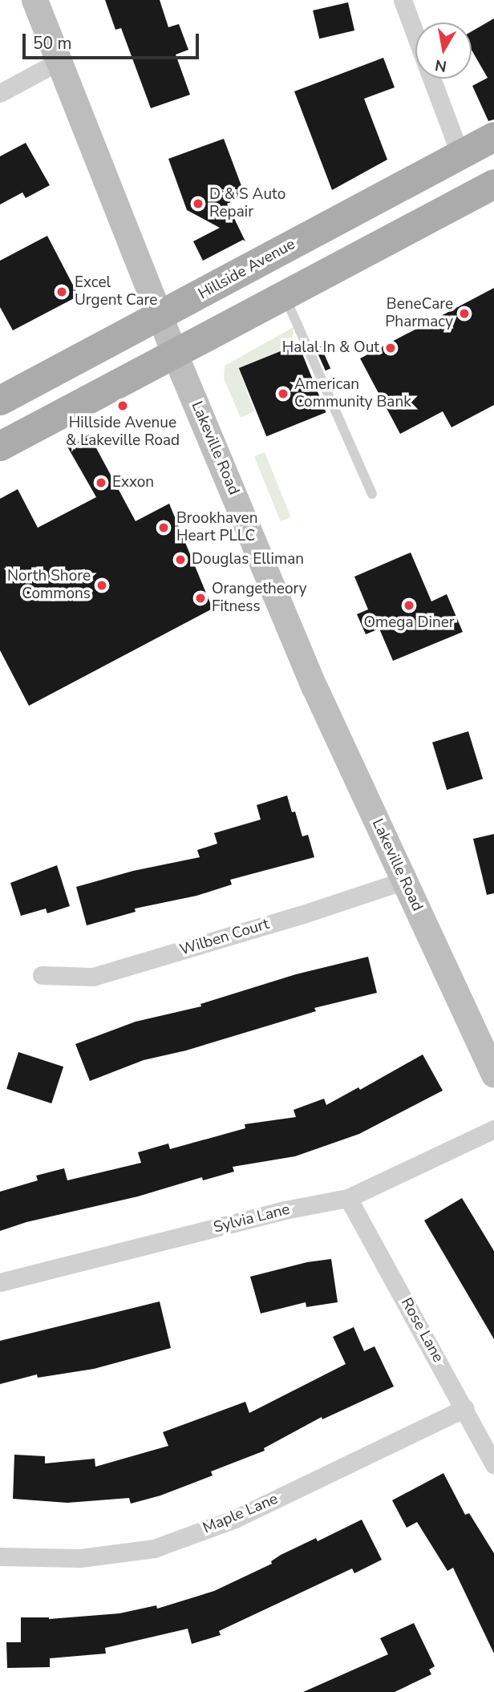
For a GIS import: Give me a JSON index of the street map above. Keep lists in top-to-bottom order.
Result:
{
  "streets": {
    "main road": ["Hillside Avenue", "Lakeville Road"],
    "street": [
      "Wilben Court",
      "Sylvia Lane",
      "Rose Lane",
      "Maple Lane"
    ]
  },
  "crossings": [
    ["Hillside Avenue", "Lakeville Road"],
    ["Lakeville Road", "Wilben Court"],
    ["Sylvia Lane", "Rose Lane"],
    ["Rose Lane", "Maple Lane"]
  ],
  "places": [
    "D & S Auto Repair",
    "Excel Urgent Care",
    "BeneCare Pharmacy",
    "Halal In & Out",
    "American Community Bank",
    "Hillside Avenue & Lakeville Road",
    "Exxon",
    "Brookhaven Heart PLLC",
    "Douglas Elliman",
    "North Shore Commons",
    "Orangetheory Fitness",
    "Omega Diner"
  ],
  "scale_bar": "50 m",
  "north": "bottom"
}
